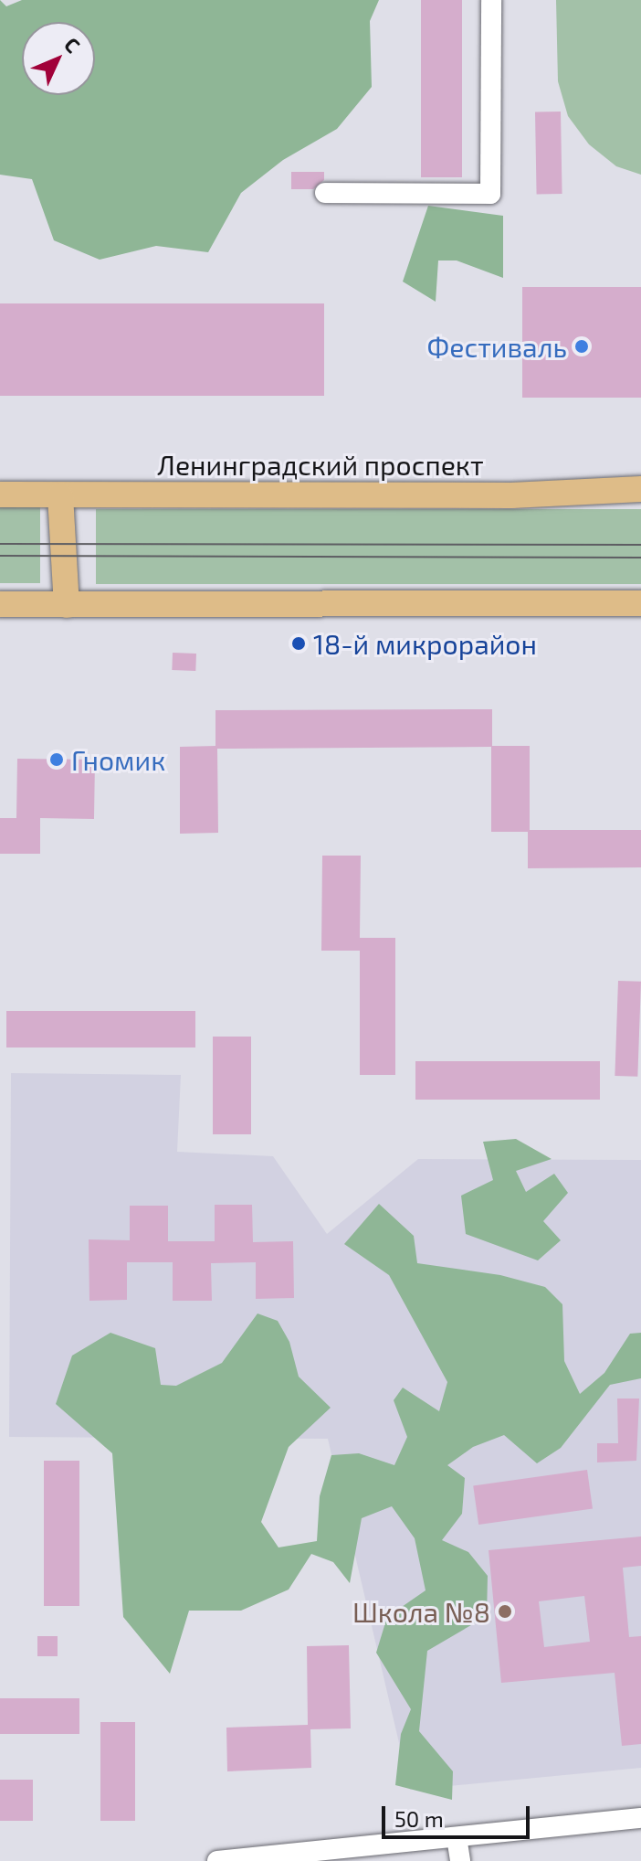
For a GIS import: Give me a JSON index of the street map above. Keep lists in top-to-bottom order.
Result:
{
  "streets": {
    "main road": ["Ленинградский проспект"]
  },
  "places": [
    "Фестиваль",
    "18-й микрорайон",
    "Гномик",
    "Школа №8"
  ],
  "scale_bar": "50 m",
  "north": "top right"
}
